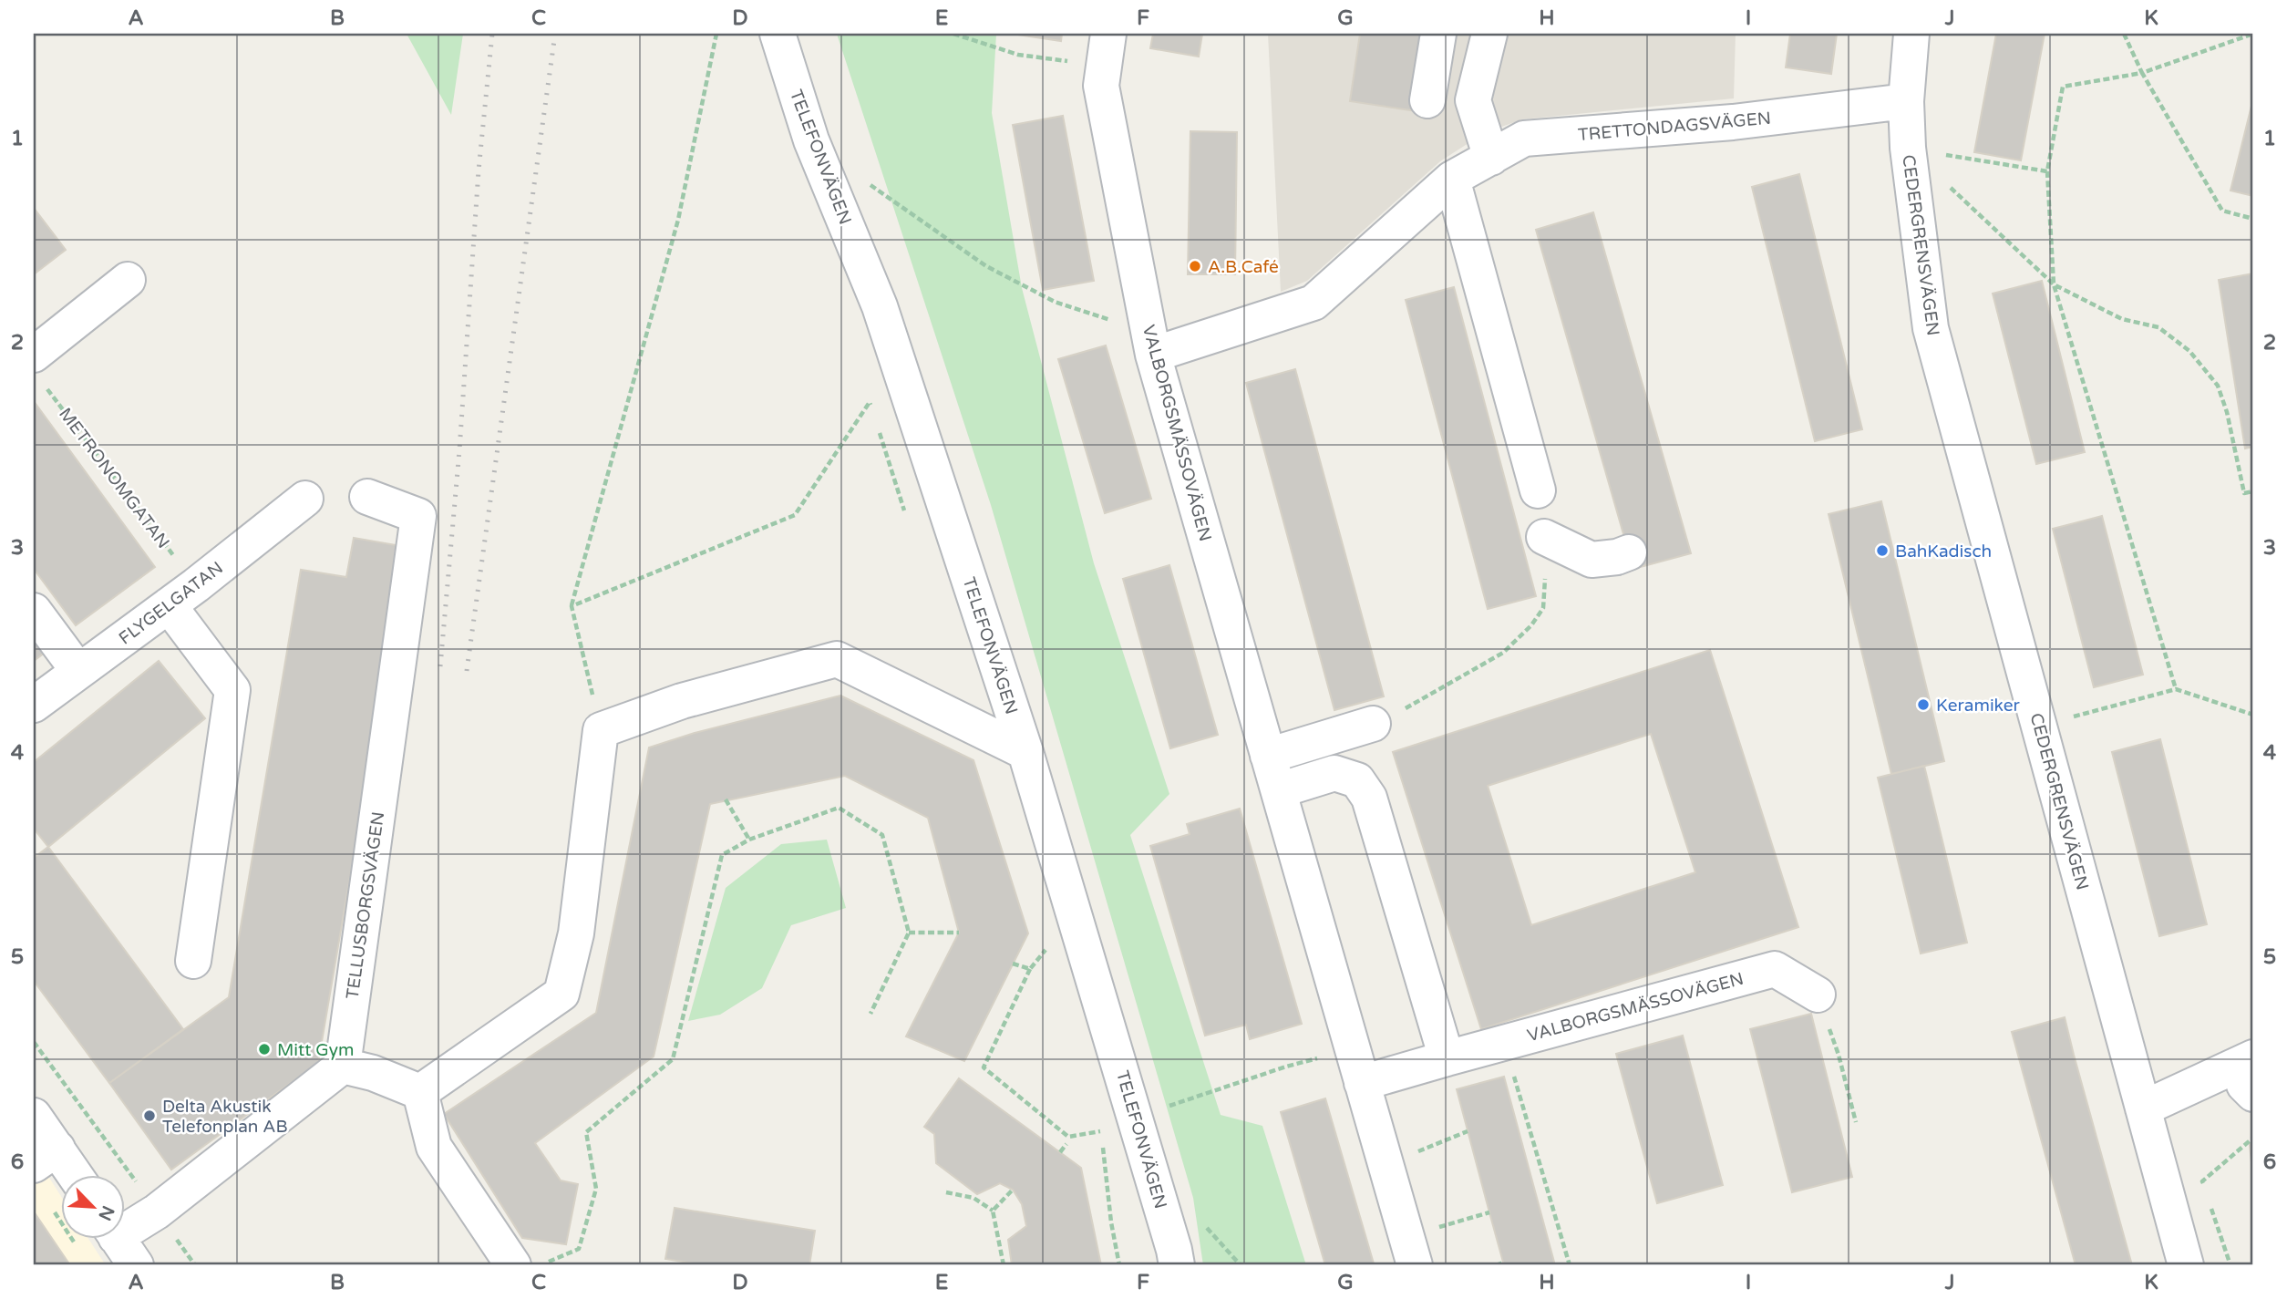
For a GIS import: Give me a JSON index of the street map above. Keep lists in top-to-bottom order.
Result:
{
  "streets": {
    "street": [
      "TRETTONDAGSVÄGEN",
      "TELEFONVÄGEN",
      "CEDERGRENSVÄGEN",
      "VALBORGSMÄSSOVÄGEN",
      "FLYGELGATAN",
      "TELLUSBORGSVÄGEN"
    ],
    "path": ["METRONOMGATAN"]
  },
  "crossings": [
    ["TRETTONDAGSVÄGEN", "CEDERGRENSVÄGEN"],
    ["TRETTONDAGSVÄGEN", "VALBORGSMÄSSOVÄGEN"],
    ["METRONOMGATAN", "FLYGELGATAN"]
  ],
  "places": [
    "A.B.Café",
    "BahKadisch",
    "Keramiker",
    "Mitt Gym",
    "Delta Akustik Telefonplan AB"
  ],
  "north": "bottom right",
  "grid": {
    "columns": [
      "A",
      "B",
      "C",
      "D",
      "E",
      "F",
      "G",
      "H",
      "I",
      "J",
      "K"
    ],
    "rows": [
      "1",
      "2",
      "3",
      "4",
      "5",
      "6"
    ]
  }
}
